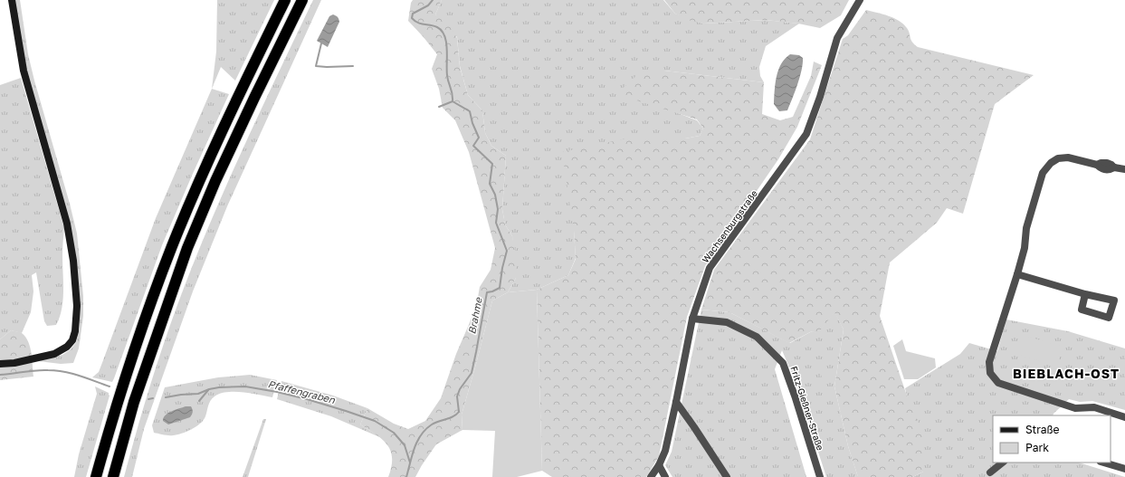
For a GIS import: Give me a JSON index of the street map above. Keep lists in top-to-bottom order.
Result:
{
  "streets": {
    "street": ["Wachsenburgstraße", "Fritz-Gießner-Straße"]
  },
  "crossings": [
    ["Wachsenburgstraße", "Fritz-Gießner-Straße"]
  ],
  "districts": ["BIEBLACH-OST"],
  "water": ["Brahme", "Pfaffengraben"],
  "legend": ["Straße", "Park"]
}
